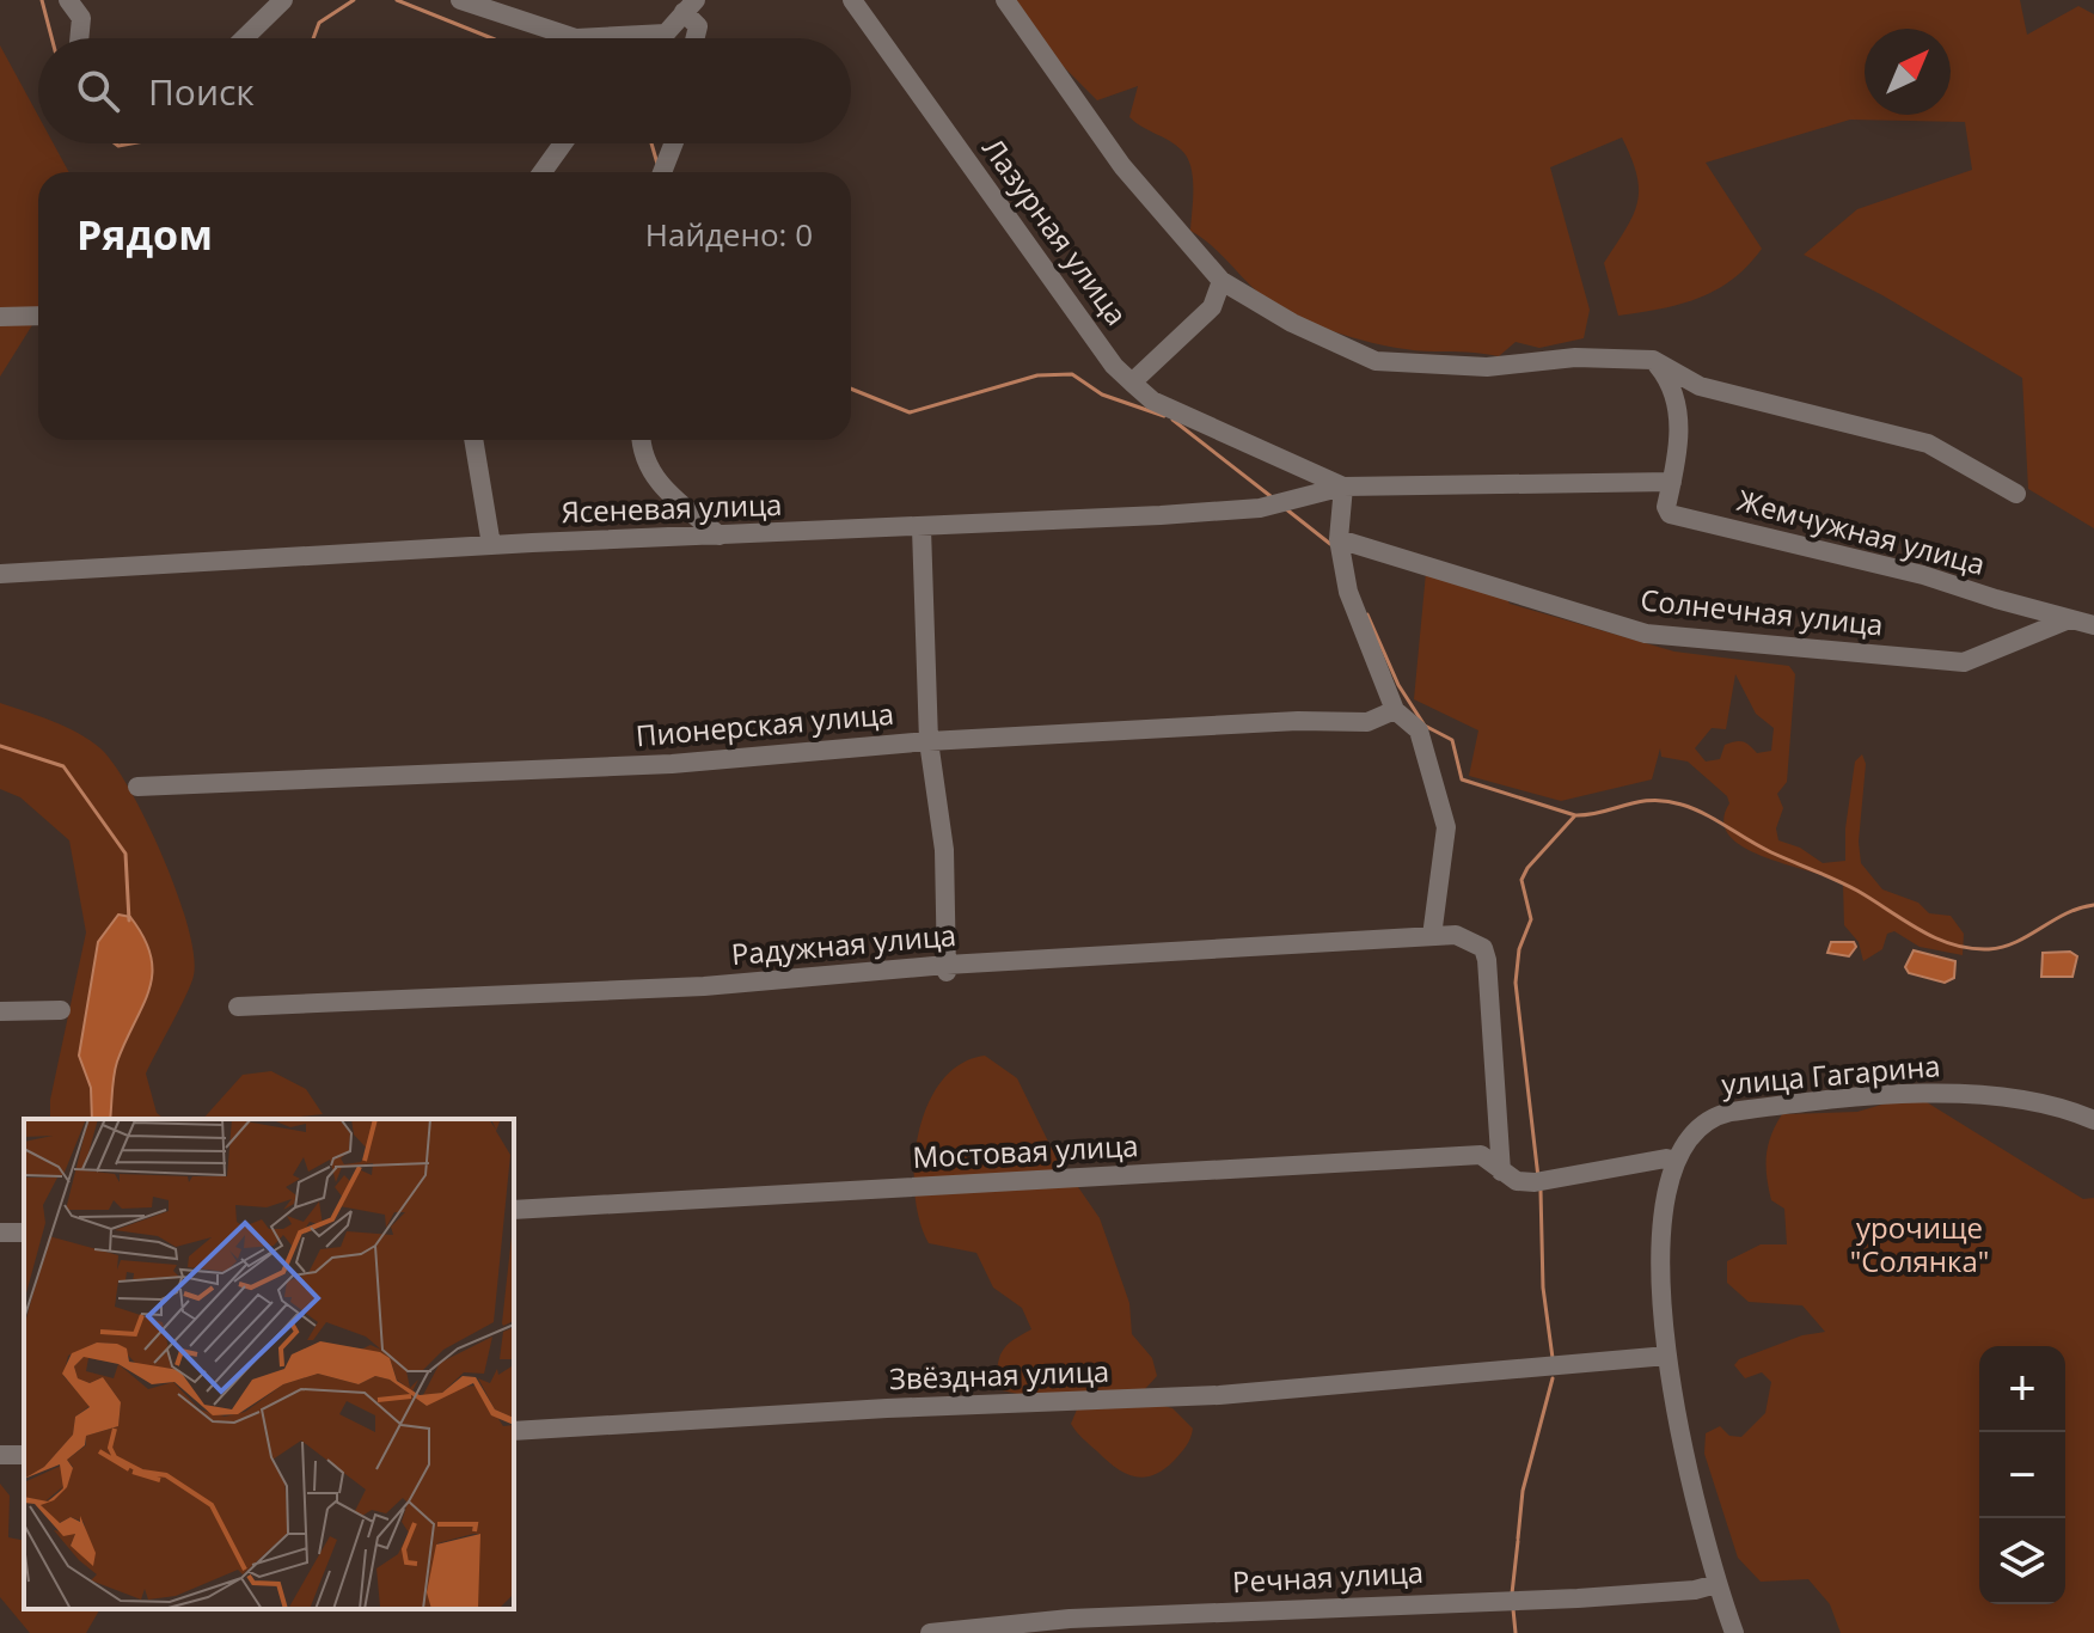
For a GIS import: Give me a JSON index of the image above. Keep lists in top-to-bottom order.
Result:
{
  "streets": {
    "street": [
      "Лазурная улица",
      "Ясеневая улица",
      "Жемчужная улица",
      "Солнечная улица",
      "Пионерская улица",
      "Радужная улица",
      "улица Гагарина",
      "Мостовая улица",
      "Звёздная улица",
      "Речная улица"
    ]
  },
  "crossings": [
    ["Лазурная улица", "Ясеневая улица"],
    ["Жемчужная улица", "Солнечная улица"],
    ["Радужная улица", "Мостовая улица"],
    ["улица Гагарина", "Мостовая улица"],
    ["улица Гагарина", "Звёздная улица"],
    ["улица Гагарина", "Речная улица"]
  ],
  "parks": ["урочище \"Солянка\""],
  "north": "top right",
  "page": {
    "search": "Поиск",
    "heading": ["Рядом", "Найдено: 0"],
    "map_buttons": ["+", "−"]
  }
}
